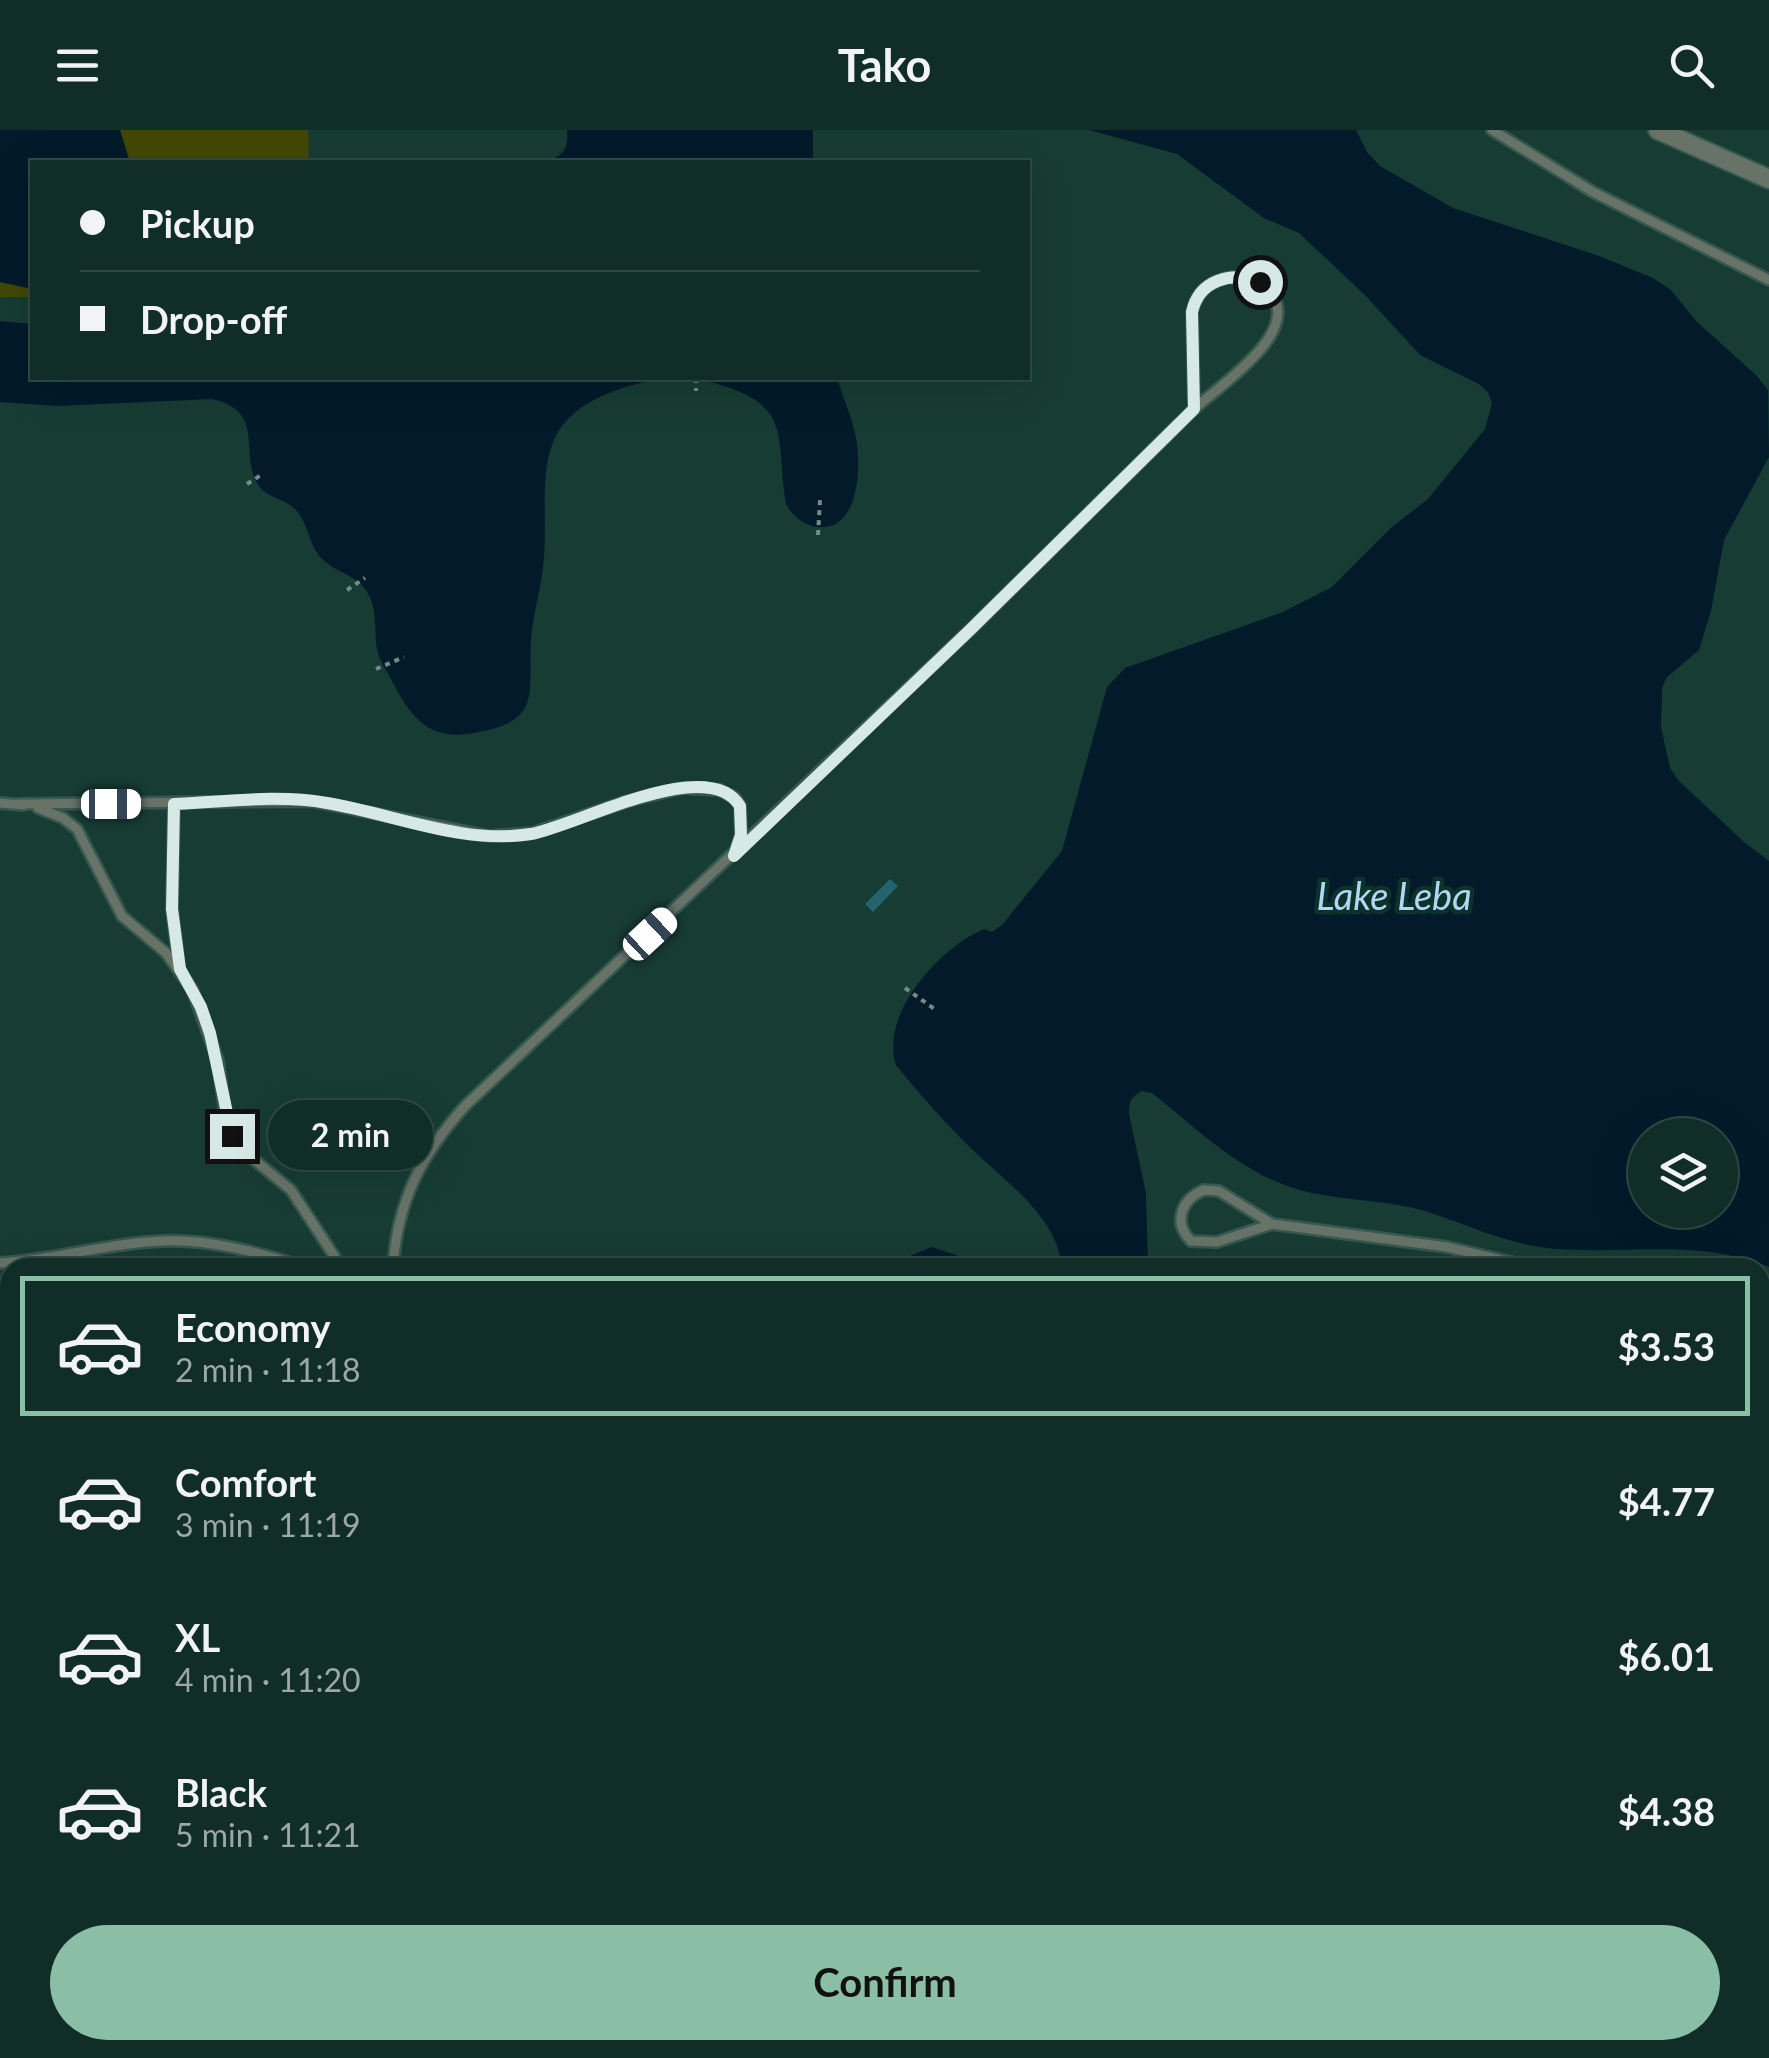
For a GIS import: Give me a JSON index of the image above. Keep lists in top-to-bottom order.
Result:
{
  "water": ["Lake Leba"],
  "page": {
    "header": "Tako",
    "banner": ["Pickup", "Drop-off"],
    "bubble": "2 min",
    "list": [
      {
        "name": "Economy",
        "note": "2 min · 11:18",
        "value": "$3.53"
      },
      {
        "name": "Comfort",
        "note": "3 min · 11:19",
        "value": "$4.77"
      },
      {
        "name": "XL",
        "note": "4 min · 11:20",
        "value": "$6.01"
      },
      {
        "name": "Black",
        "note": "5 min · 11:21",
        "value": "$4.38"
      }
    ],
    "buttons": "Confirm"
  }
}
